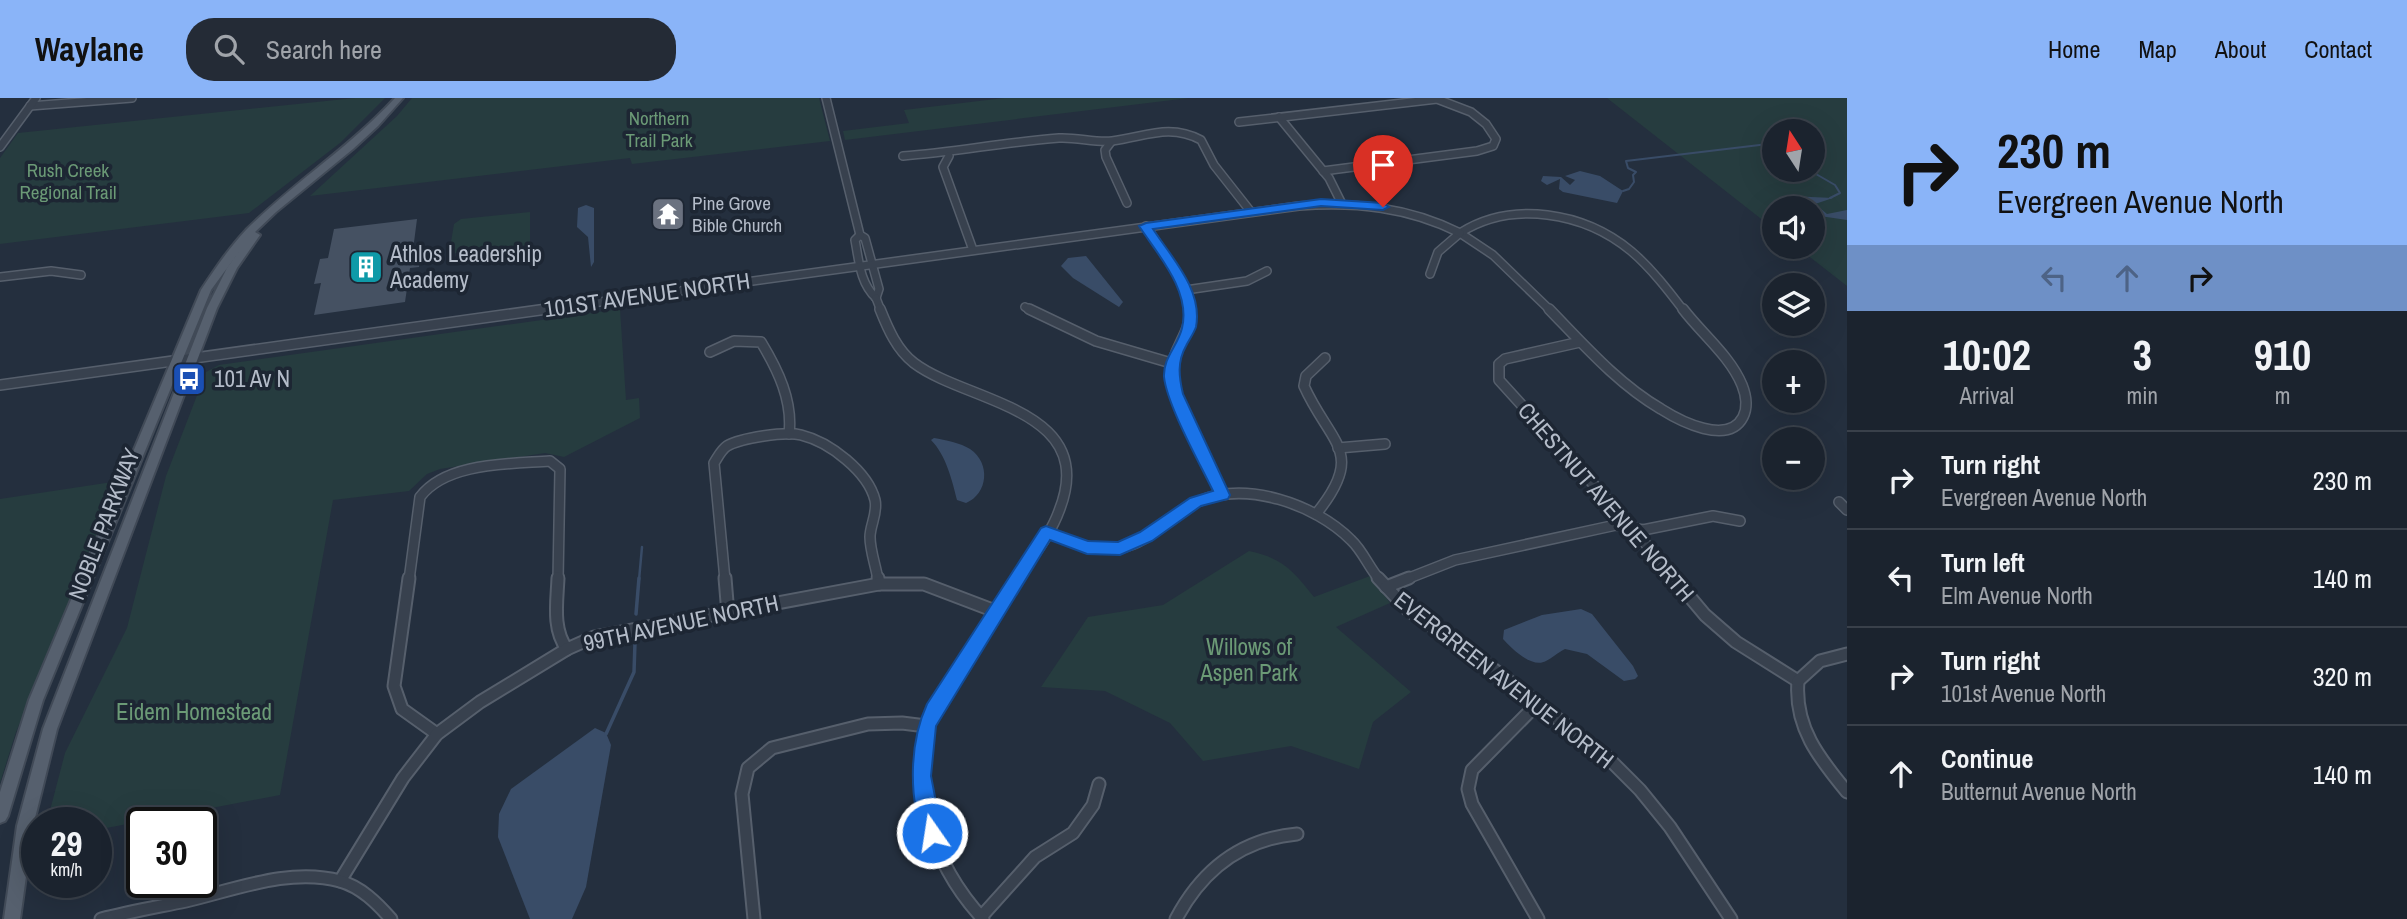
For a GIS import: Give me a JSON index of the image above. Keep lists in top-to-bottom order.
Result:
{
  "streets": {
    "main road": ["NOBLE PARKWAY"],
    "street": [
      "101ST AVENUE NORTH",
      "CHESTNUT AVENUE NORTH",
      "99TH AVENUE NORTH",
      "EVERGREEN AVENUE NORTH"
    ]
  },
  "crossings": [
    ["101ST AVENUE NORTH", "CHESTNUT AVENUE NORTH"],
    ["101ST AVENUE NORTH", "NOBLE PARKWAY"]
  ],
  "parks": [
    "Northern Trail Park",
    "Rush Creek Regional Trail",
    "Willows of Aspen Park",
    "Eidem Homestead"
  ],
  "places": {
    "temple": ["Pine Grove Bible Church"],
    "building": ["Athlos Leadership Academy"],
    "bus stop": ["101 Av N"]
  },
  "north": "top",
  "page": {
    "header": "Waylane",
    "search": "Search here",
    "nav": [
      "Home",
      "Map",
      "About",
      "Contact"
    ],
    "turn": ["230 m", "Evergreen Avenue North"],
    "map_buttons": ["+", "−"],
    "eta": [
      "10:02",
      "Arrival",
      "3",
      "min",
      "910",
      "m"
    ],
    "list": [
      {
        "name": "Turn right",
        "note": "Evergreen Avenue North",
        "value": "230 m"
      },
      {
        "name": "Turn left",
        "note": "Elm Avenue North",
        "value": "140 m"
      },
      {
        "name": "Turn right",
        "note": "101st Avenue North",
        "value": "320 m"
      },
      {
        "name": "Continue",
        "note": "Butternut Avenue North",
        "value": "140 m"
      }
    ],
    "speed": "29 km/h",
    "limit": "30"
  }
}
